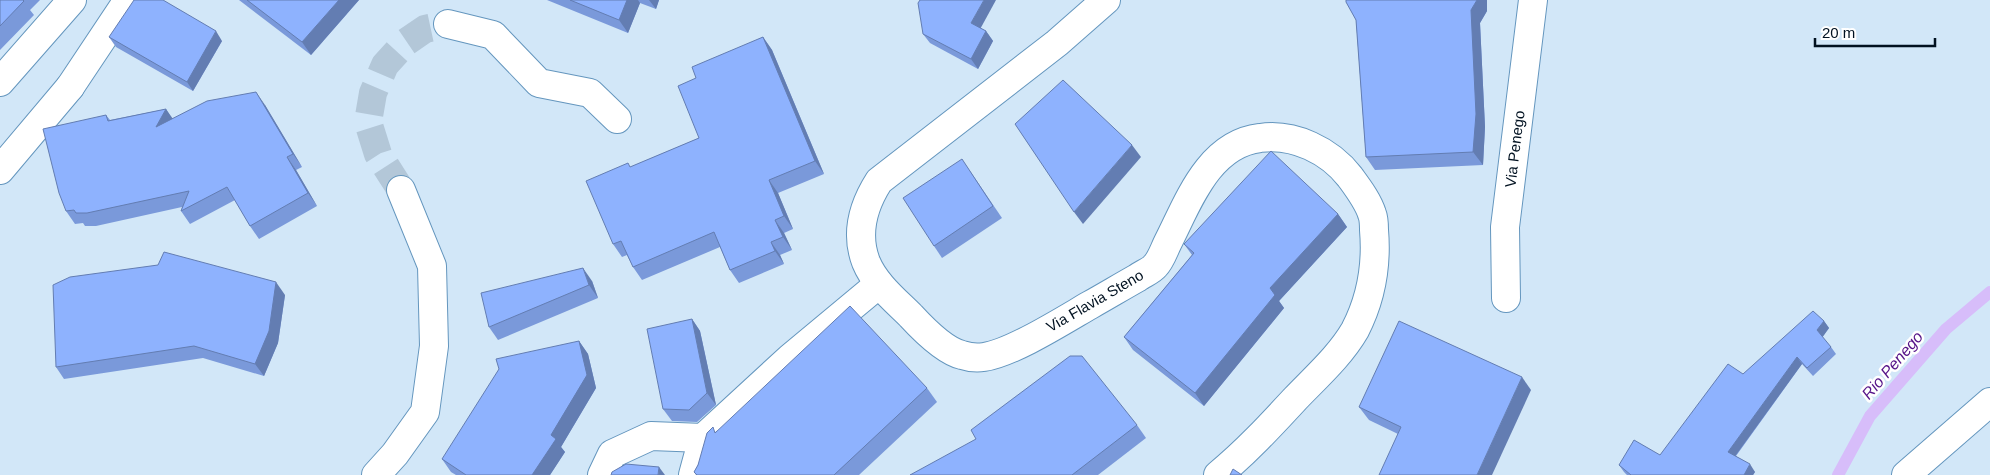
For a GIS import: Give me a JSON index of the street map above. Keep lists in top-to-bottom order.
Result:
{
  "streets": {
    "street": ["Via Penego", "Via Flavia Steno"]
  },
  "water": ["Rio Penego"],
  "scale_bar": "20 m"
}
